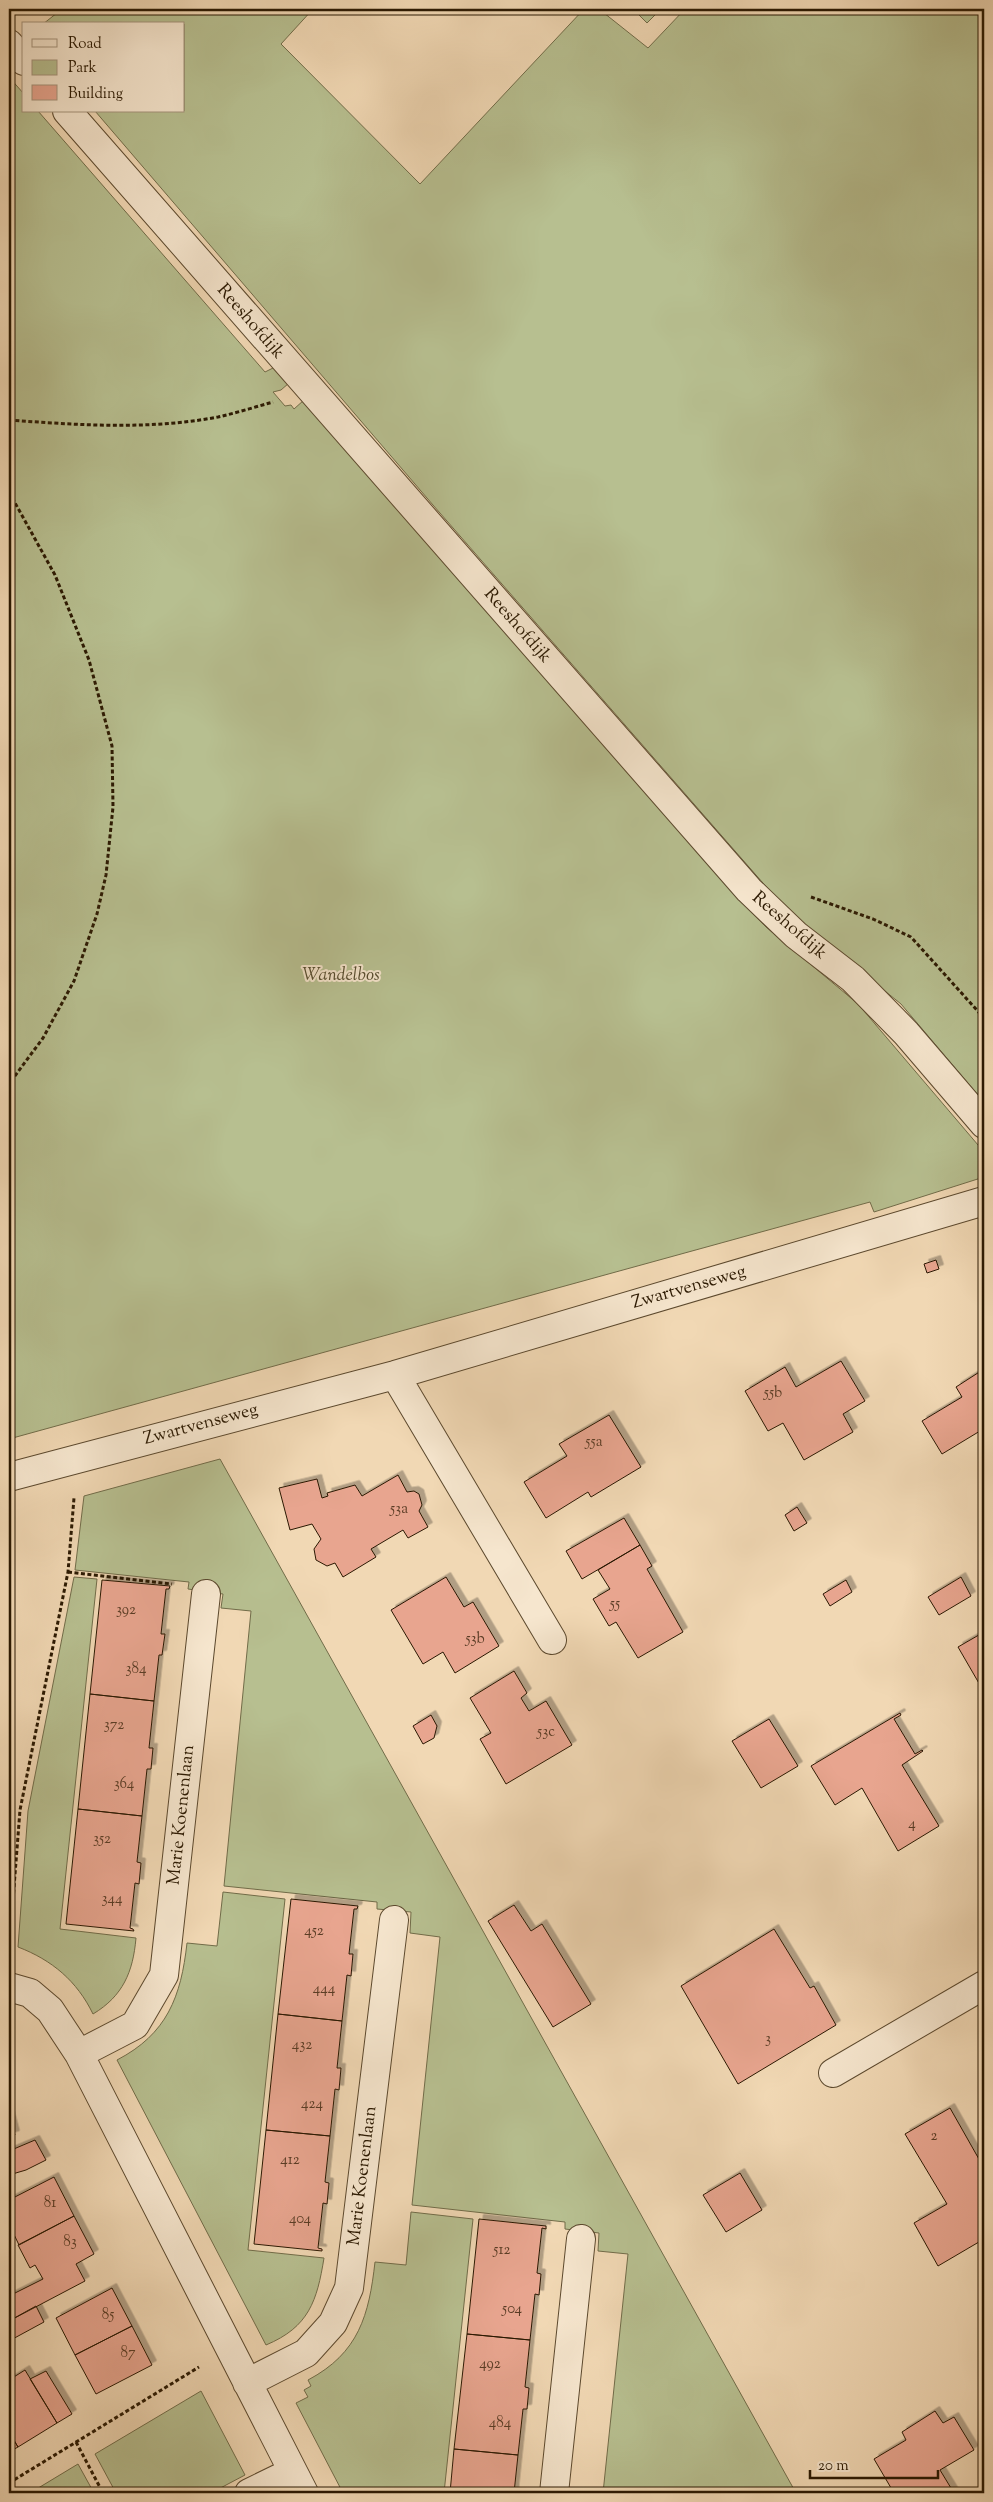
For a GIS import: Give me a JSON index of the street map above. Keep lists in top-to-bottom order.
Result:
{
  "streets": {
    "street": ["Reeshofdijk", "Zwartvenseweg", "Marie Koenenlaan"]
  },
  "parks": ["Wandelbos"],
  "house_numbers": [
    "55b",
    "55a",
    "53a",
    "55",
    "392",
    "53b",
    "384",
    "372",
    "53c",
    "364",
    "4",
    "352",
    "344",
    "452",
    "444",
    "3",
    "432",
    "424",
    "2",
    "412",
    "81",
    "404",
    "83",
    "512",
    "504",
    "85",
    "87",
    "492",
    "484"
  ],
  "legend": ["Road", "Park", "Building"],
  "scale_bar": "20 m"
}
